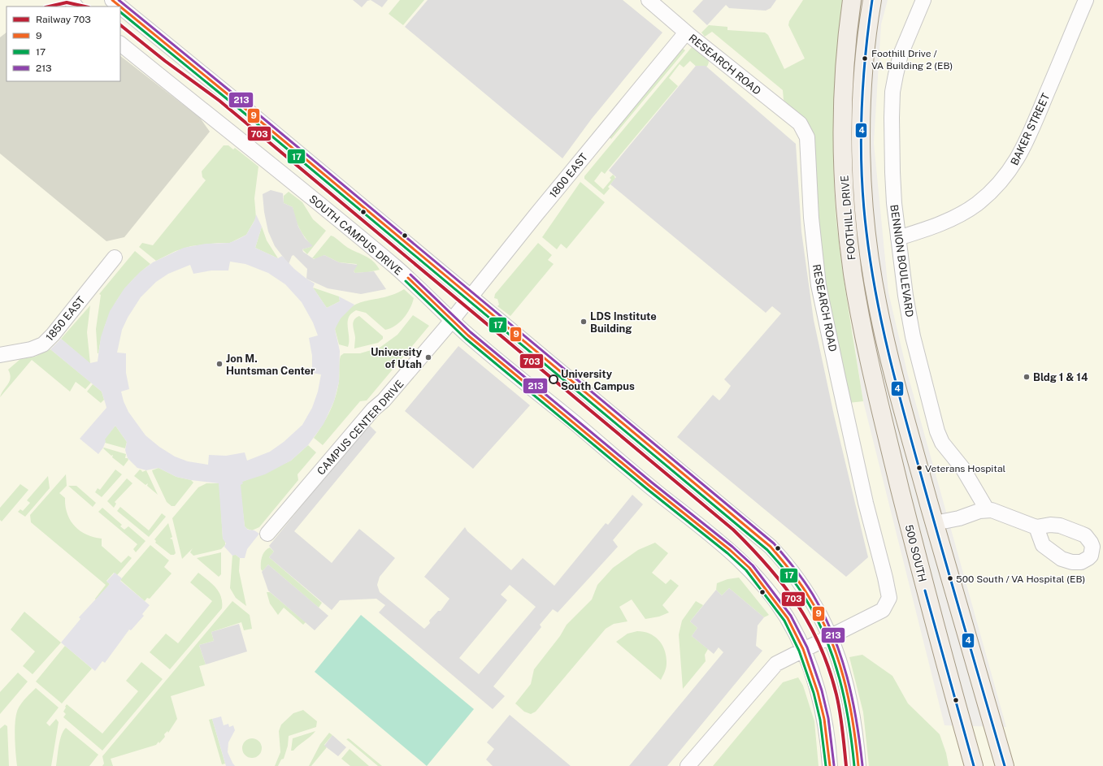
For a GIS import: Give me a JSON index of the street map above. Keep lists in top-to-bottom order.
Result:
{
  "streets": {
    "main road": ["FOOTHILL DRIVE", "500 SOUTH"],
    "street": [
      "RESEARCH ROAD",
      "BAKER STREET",
      "1800 EAST",
      "SOUTH CAMPUS DRIVE",
      "BENNION BOULEVARD",
      "1850 EAST",
      "CAMPUS CENTER DRIVE"
    ]
  },
  "crossings": [
    ["RESEARCH ROAD", "1800 EAST"],
    ["BAKER STREET", "BENNION BOULEVARD"],
    ["1800 EAST", "SOUTH CAMPUS DRIVE"],
    ["1800 EAST", "CAMPUS CENTER DRIVE"],
    ["FOOTHILL DRIVE", "500 SOUTH"],
    ["SOUTH CAMPUS DRIVE", "CAMPUS CENTER DRIVE"]
  ],
  "places": [
    "Foothill Drive / VA Building 2 (EB)",
    "LDS Institute Building",
    "University of Utah",
    "Jon M. Huntsman Center",
    "Bldg 1 & 14",
    "University South Campus",
    "Veterans Hospital",
    "500 South / VA Hospital (EB)"
  ],
  "lines": [
    "transit line 9",
    "transit line 213",
    "transit line 4",
    "rail line 703",
    "transit line 17"
  ],
  "legend": [
    "Railway 703",
    "9",
    "17",
    "213"
  ]
}
